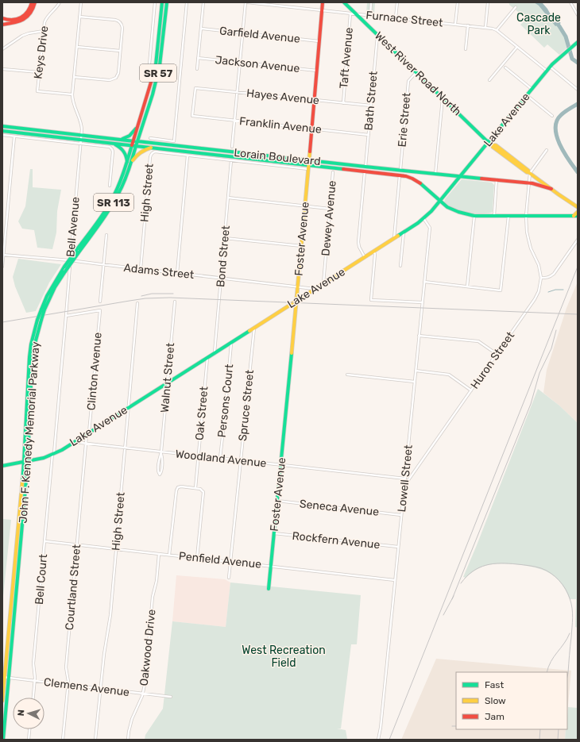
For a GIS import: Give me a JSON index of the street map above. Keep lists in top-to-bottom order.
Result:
{
  "streets": {
    "main road": [
      "SR 57",
      "West River Road North",
      "Lake Avenue",
      "Lorain Boulevard",
      "SR 113",
      "Foster Avenue",
      "John F. Kennedy Memorial Parkway"
    ],
    "street": [
      "Furnace Street",
      "Garfield Avenue",
      "Keys Drive",
      "Taft Avenue",
      "Jackson Avenue",
      "Hayes Avenue",
      "Bath Street",
      "Erie Street",
      "Franklin Avenue",
      "High Street",
      "Dewey Avenue",
      "Bell Avenue",
      "Bond Street",
      "Adams Street",
      "Huron Street",
      "Clinton Avenue",
      "Walnut Street",
      "Persons Court",
      "Spruce Street",
      "Oak Street",
      "Woodland Avenue",
      "Lowell Street",
      "Seneca Avenue",
      "Rockfern Avenue",
      "Penfield Avenue",
      "Bell Court",
      "Courtland Street",
      "Oakwood Drive",
      "Clemens Avenue"
    ]
  },
  "crossings": [
    ["Furnace Street", "Taft Avenue"],
    ["Furnace Street", "West River Road North"],
    ["Furnace Street", "Lake Avenue"],
    ["Furnace Street", "Foster Avenue"],
    ["Garfield Avenue", "Foster Avenue"],
    ["Keys Drive", "Bell Avenue"],
    ["Taft Avenue", "Hayes Avenue"],
    ["Jackson Avenue", "Foster Avenue"],
    ["SR 57", "Lorain Boulevard"],
    ["SR 57", "John F. Kennedy Memorial Parkway"],
    ["West River Road North", "Bath Street"],
    ["West River Road North", "Erie Street"],
    ["West River Road North", "Lake Avenue"],
    ["West River Road North", "Lorain Boulevard"],
    ["Hayes Avenue", "Bath Street"],
    ["Hayes Avenue", "Franklin Avenue"],
    ["Hayes Avenue", "Foster Avenue"],
    ["Bath Street", "Franklin Avenue"],
    ["Bath Street", "Lorain Boulevard"],
    ["Erie Street", "Lorain Boulevard"],
    ["Lake Avenue", "Lorain Boulevard"],
    ["Lake Avenue", "High Street"],
    ["Lake Avenue", "Dewey Avenue"],
    ["Lake Avenue", "Bell Avenue"],
    ["Lake Avenue", "Foster Avenue"],
    ["Lake Avenue", "Bond Street"],
    ["Lake Avenue", "Adams Street"],
    ["Lake Avenue", "Clinton Avenue"],
    ["Lake Avenue", "Walnut Street"],
    ["Lake Avenue", "Persons Court"],
    ["Lake Avenue", "Spruce Street"],
    ["Lake Avenue", "Oak Street"],
    ["Lake Avenue", "John F. Kennedy Memorial Parkway"],
    ["Lake Avenue", "Woodland Avenue"],
    ["Lake Avenue", "Lowell Street"],
    ["Lake Avenue", "Bell Court"],
    ["Lake Avenue", "Courtland Street"],
    ["Franklin Avenue", "Foster Avenue"],
    ["Lorain Boulevard", "High Street"],
    ["Lorain Boulevard", "Bell Avenue"],
    ["Lorain Boulevard", "Foster Avenue"],
    ["Lorain Boulevard", "Bond Street"],
    ["Lorain Boulevard", "John F. Kennedy Memorial Parkway"],
    ["High Street", "Adams Street"],
    ["High Street", "Woodland Avenue"],
    ["High Street", "Penfield Avenue"],
    ["High Street", "Clemens Avenue"],
    ["Bell Avenue", "Adams Street"],
    ["Bell Avenue", "Clinton Avenue"],
    ["Bell Avenue", "Bell Court"],
    ["Foster Avenue", "Adams Street"],
    ["Foster Avenue", "Woodland Avenue"],
    ["Foster Avenue", "Seneca Avenue"],
    ["Foster Avenue", "Rockfern Avenue"],
    ["Foster Avenue", "Penfield Avenue"],
    ["Bond Street", "Adams Street"],
    ["Huron Street", "Lowell Street"],
    ["Clinton Avenue", "Courtland Street"],
    ["Walnut Street", "Woodland Avenue"],
    ["Persons Court", "Woodland Avenue"],
    ["Spruce Street", "Woodland Avenue"],
    ["Spruce Street", "Penfield Avenue"],
    ["Oak Street", "Woodland Avenue"],
    ["John F. Kennedy Memorial Parkway", "Clemens Avenue"],
    ["Woodland Avenue", "Lowell Street"],
    ["Woodland Avenue", "Courtland Street"],
    ["Lowell Street", "Seneca Avenue"],
    ["Lowell Street", "Rockfern Avenue"],
    ["Lowell Street", "Penfield Avenue"],
    ["Penfield Avenue", "Bell Court"],
    ["Penfield Avenue", "Courtland Street"],
    ["Penfield Avenue", "Oakwood Drive"],
    ["Bell Court", "Clemens Avenue"],
    ["Courtland Street", "Clemens Avenue"],
    ["Oakwood Drive", "Clemens Avenue"]
  ],
  "parks": ["Cascade Park", "West Recreation Field"],
  "legend": ["Fast", "Slow", "Jam"],
  "north": "left"
}
